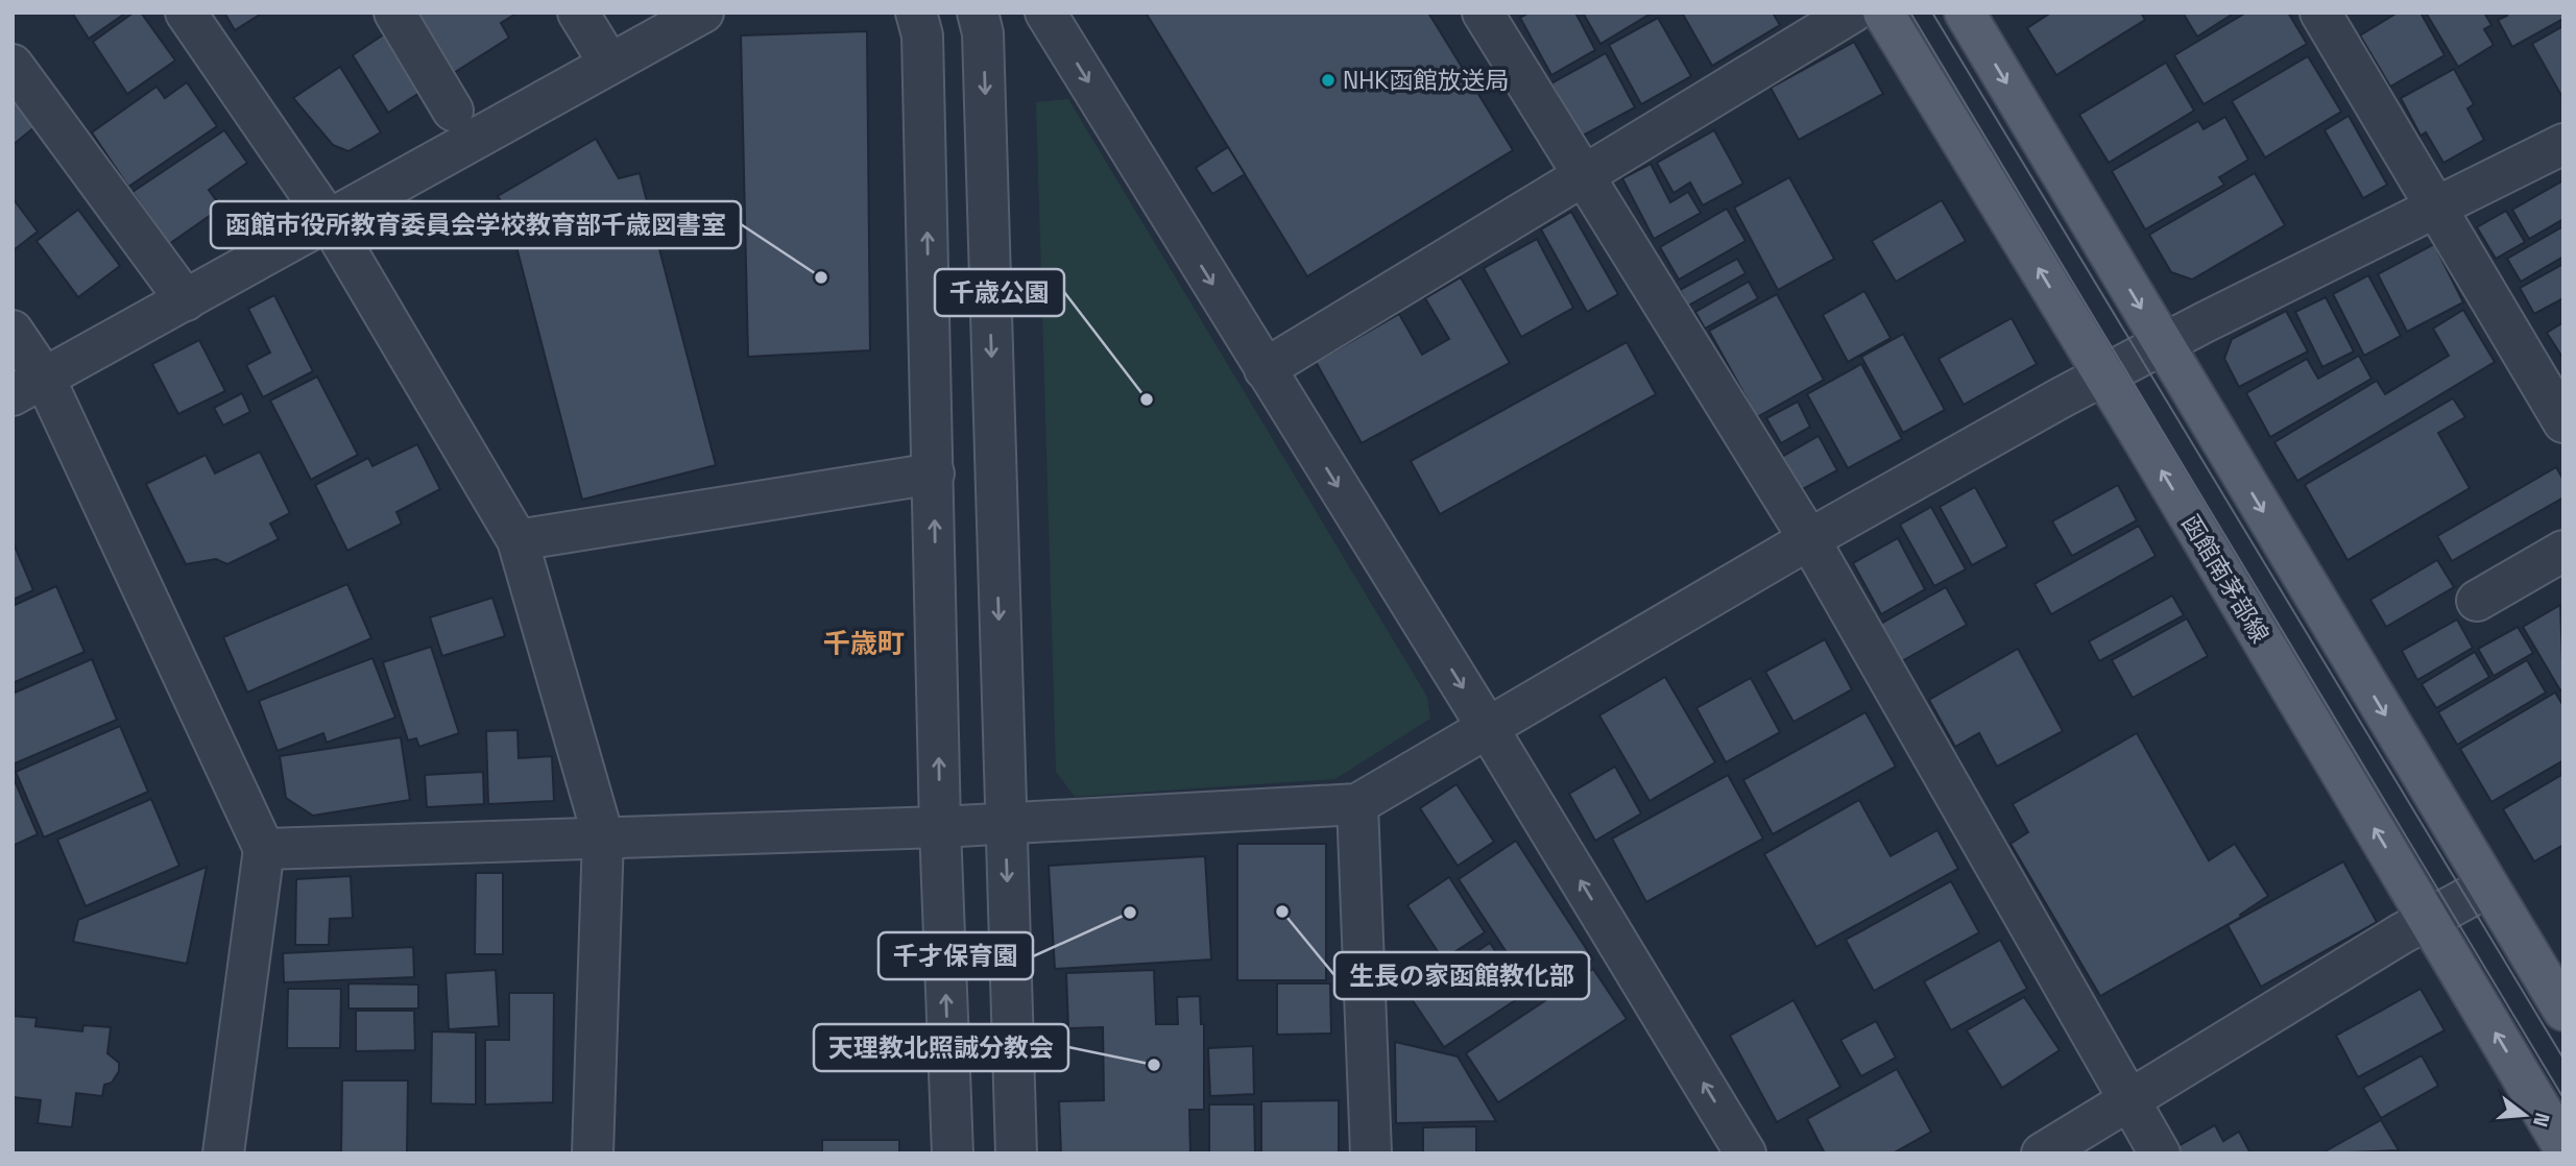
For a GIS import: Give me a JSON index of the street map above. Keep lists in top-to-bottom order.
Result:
{
  "streets": {
    "main road": ["函館南茅部線"]
  },
  "districts": ["千歳町"],
  "places": [
    "NHK函館放送局",
    "函館市役所教育委員会学校教育部千歳図書室",
    "千歳公園",
    "生長の家函館教化部",
    "千才保育園",
    "天理教北照誠分教会"
  ],
  "north": "right"
}
